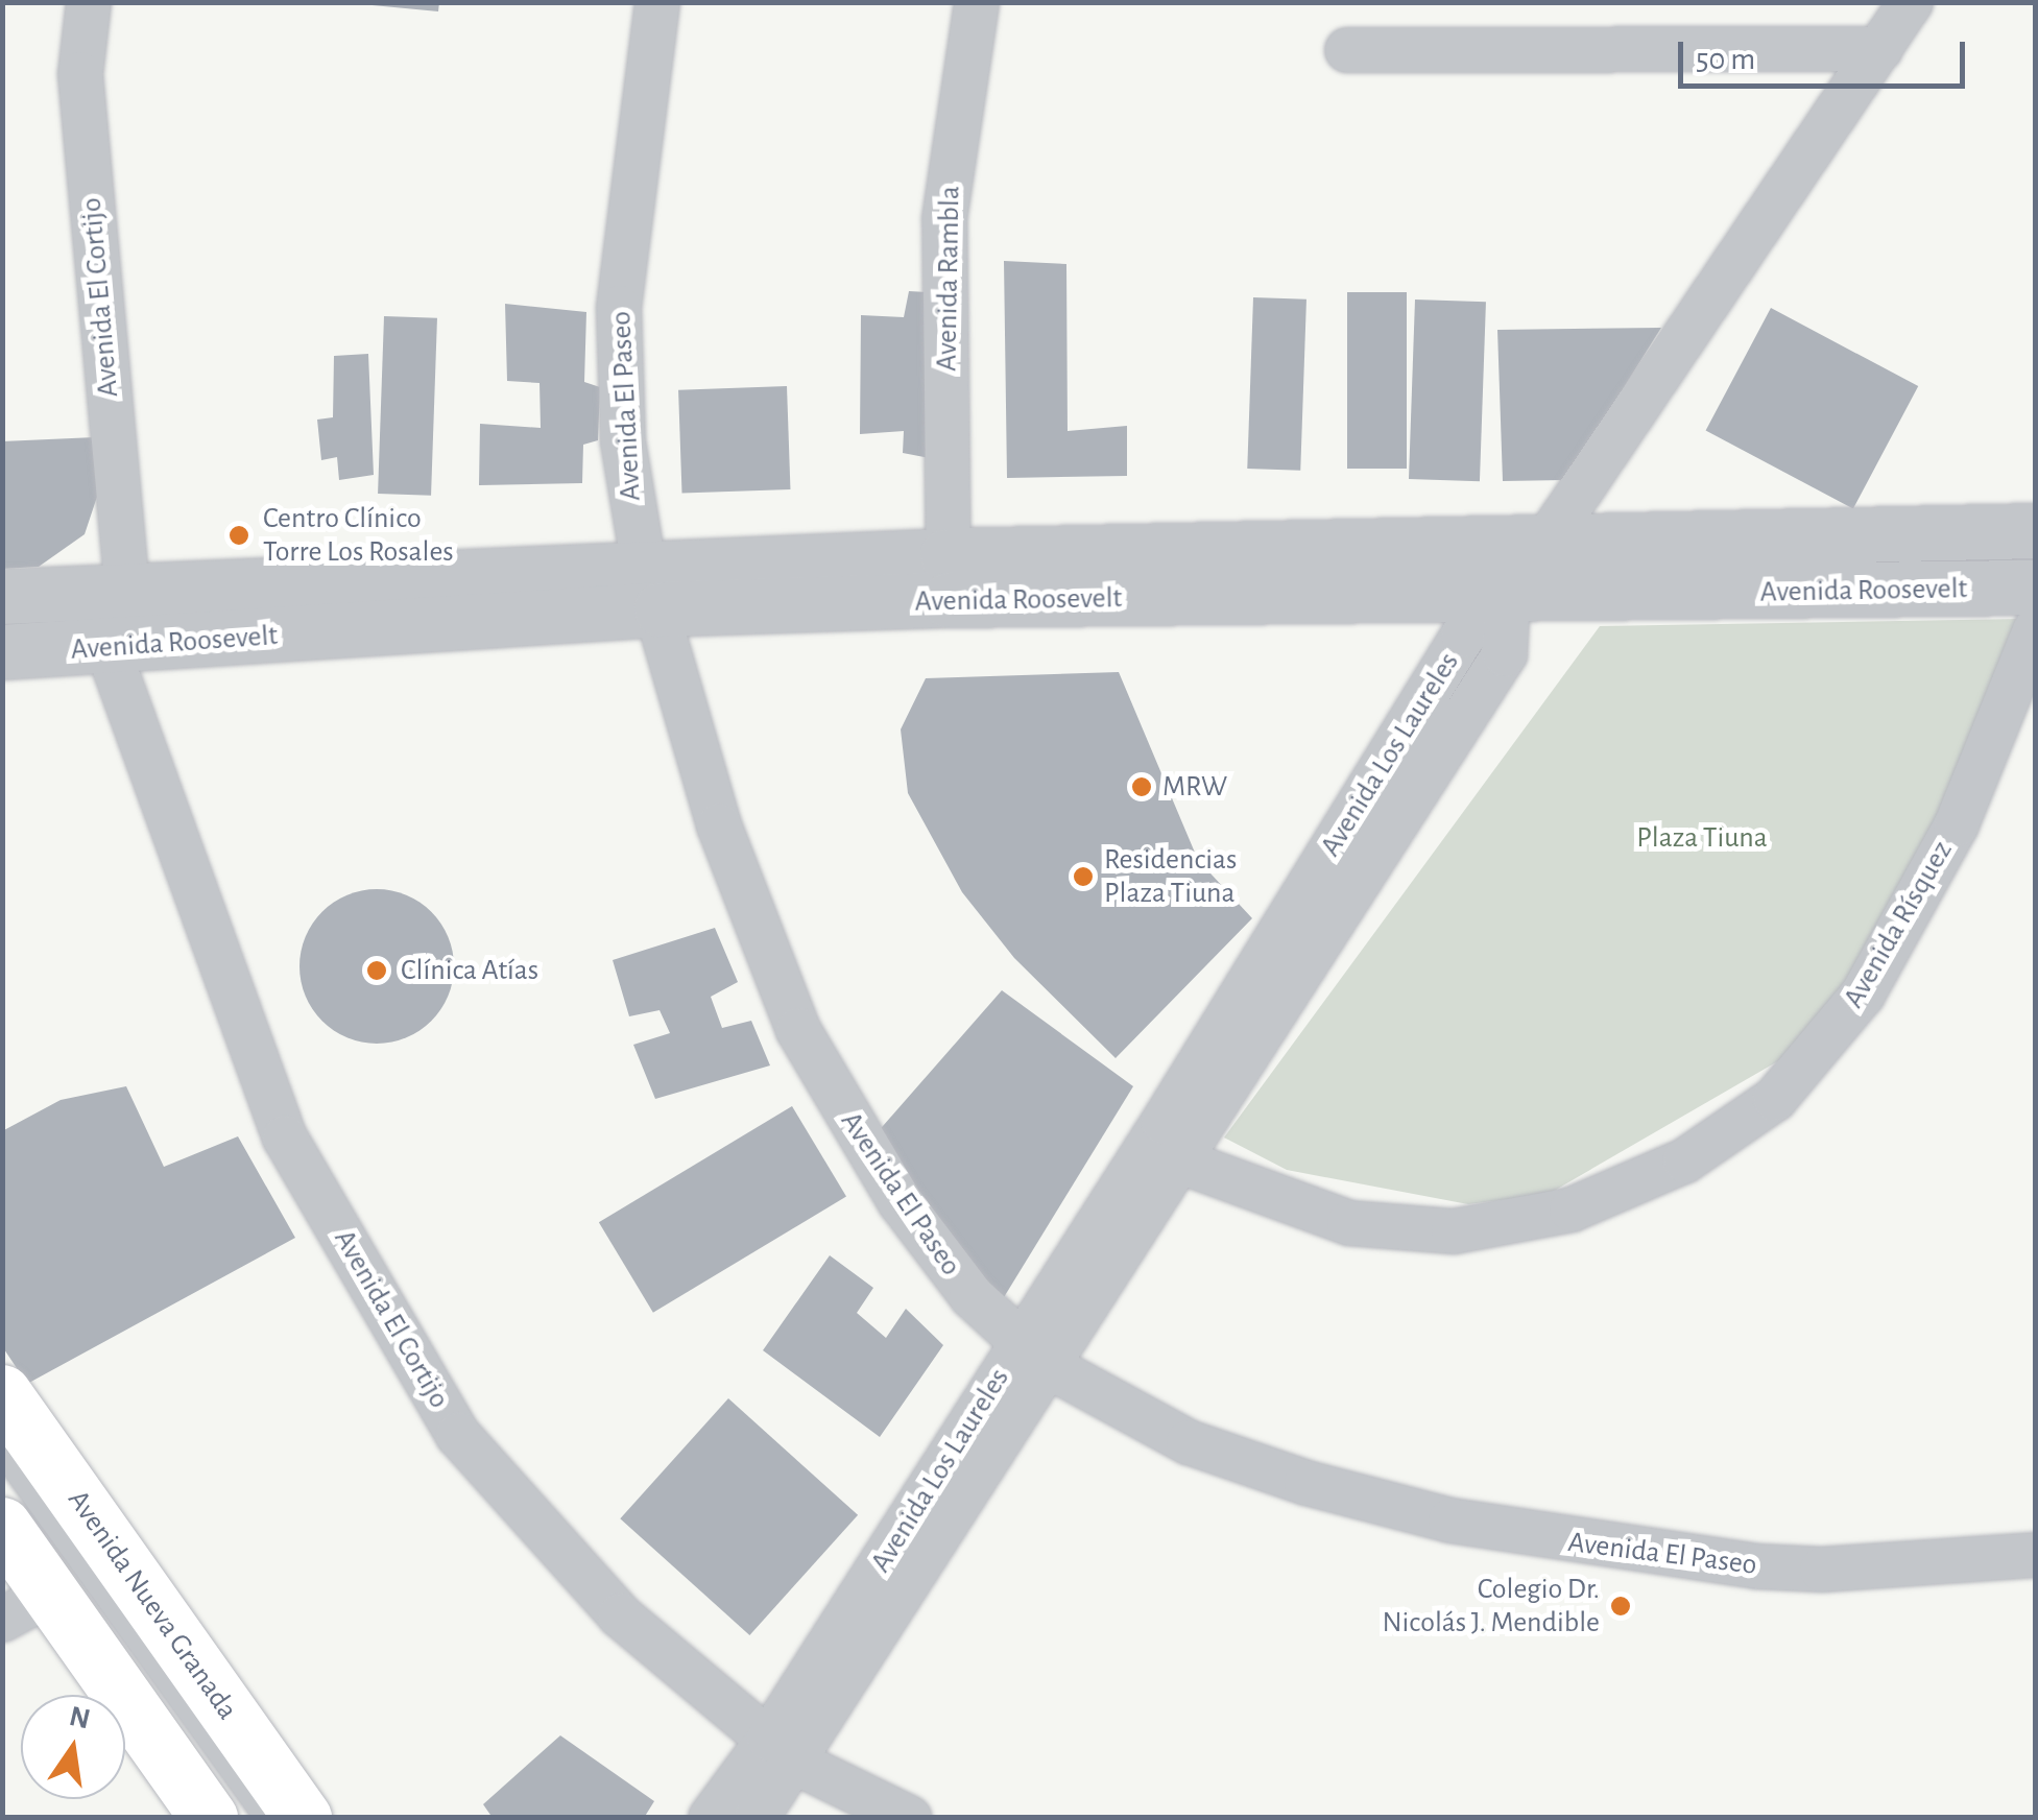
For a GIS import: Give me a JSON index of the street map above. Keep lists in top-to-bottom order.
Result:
{
  "streets": {
    "main road": ["Avenida Nueva Granada"],
    "street": [
      "Avenida Rambla",
      "Avenida El Cortijo",
      "Avenida El Paseo",
      "Avenida Roosevelt",
      "Avenida Los Laureles",
      "Avenida Rísquez"
    ]
  },
  "crossings": [
    ["Avenida Rambla", "Avenida Roosevelt"],
    ["Avenida El Cortijo", "Avenida Roosevelt"],
    ["Avenida El Cortijo", "Avenida Los Laureles"],
    ["Avenida El Paseo", "Avenida Roosevelt"],
    ["Avenida El Paseo", "Avenida Los Laureles"],
    ["Avenida Roosevelt", "Avenida Los Laureles"],
    ["Avenida Los Laureles", "Avenida Rísquez"]
  ],
  "parks": ["Plaza Tiuna"],
  "places": [
    "Centro Clínico Torre Los Rosales",
    "MRW",
    "Residencias Plaza Tiuna",
    "Clínica Atías",
    "Colegio Dr. Nicolás J. Mendible"
  ],
  "scale_bar": "50 m",
  "north": "top"
}
